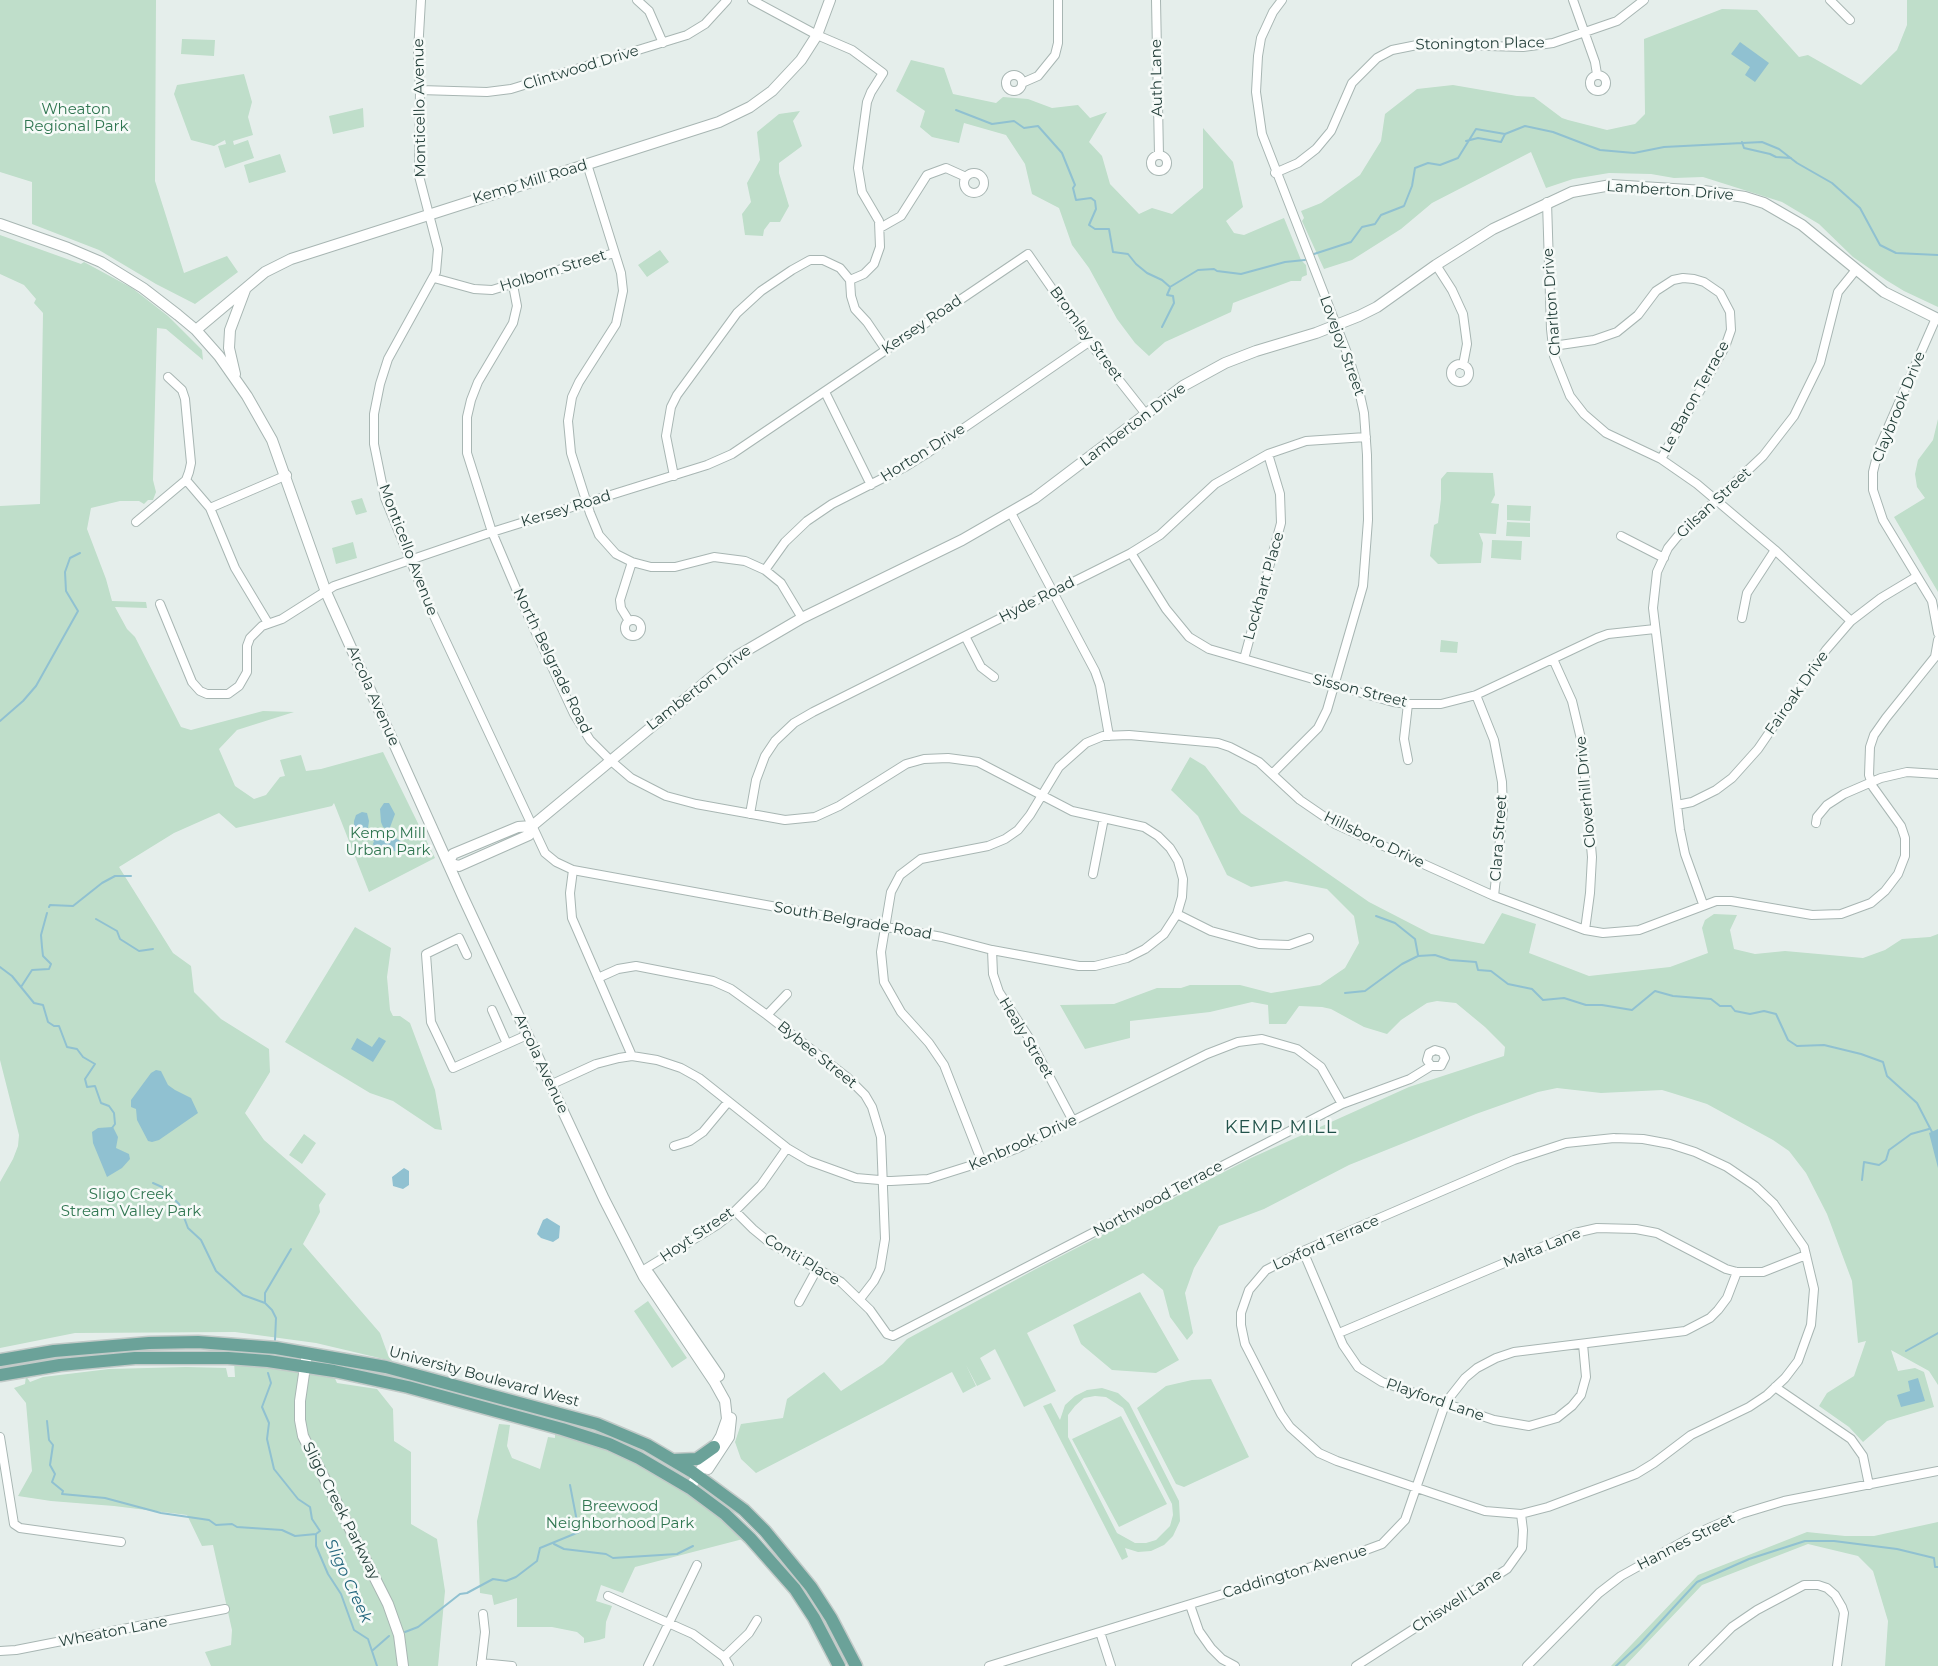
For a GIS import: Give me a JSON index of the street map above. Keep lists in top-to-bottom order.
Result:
{
  "streets": {
    "main road": ["University Boulevard West"],
    "street": [
      "Stonington Place",
      "Clintwood Drive",
      "Auth Lane",
      "Monticello Avenue",
      "Kemp Mill Road",
      "Lamberton Drive",
      "Holborn Street",
      "Charlton Drive",
      "Kersey Road",
      "Bromley Street",
      "Lovejoy Street",
      "Le Baron Terrace",
      "Claybrook Drive",
      "Horton Drive",
      "Gilsan Street",
      "Lockhart Place",
      "Hyde Road",
      "North Belgrade Road",
      "Sisson Street",
      "Fairoak Drive",
      "Arcola Avenue",
      "Cloverhill Drive",
      "Clara Street",
      "Hillsboro Drive",
      "South Belgrade Road",
      "Healy Street",
      "Bybee Street",
      "Kenbrook Drive",
      "Northwood Terrace",
      "Hoyt Street",
      "Loxford Terrace",
      "Malta Lane",
      "Conti Place",
      "Playford Lane",
      "Sligo Creek Parkway",
      "Hannes Street",
      "Caddington Avenue",
      "Chiswell Lane",
      "Wheaton Lane"
    ]
  },
  "crossings": [
    ["Stonington Place", "Lovejoy Street"],
    ["Clintwood Drive", "Monticello Avenue"],
    ["Monticello Avenue", "Kemp Mill Road"],
    ["Monticello Avenue", "Lamberton Drive"],
    ["Monticello Avenue", "Holborn Street"],
    ["Monticello Avenue", "Kersey Road"],
    ["Monticello Avenue", "South Belgrade Road"],
    ["Kemp Mill Road", "Arcola Avenue"],
    ["Lamberton Drive", "Charlton Drive"],
    ["Lamberton Drive", "Bromley Street"],
    ["Lamberton Drive", "Lovejoy Street"],
    ["Lamberton Drive", "Claybrook Drive"],
    ["Lamberton Drive", "Gilsan Street"],
    ["Lamberton Drive", "North Belgrade Road"],
    ["Lamberton Drive", "Arcola Avenue"],
    ["Lamberton Drive", "South Belgrade Road"],
    ["Holborn Street", "North Belgrade Road"],
    ["Charlton Drive", "Le Baron Terrace"],
    ["Charlton Drive", "Gilsan Street"],
    ["Charlton Drive", "Fairoak Drive"],
    ["Kersey Road", "Bromley Street"],
    ["Kersey Road", "North Belgrade Road"],
    ["Kersey Road", "Arcola Avenue"],
    ["Bromley Street", "Horton Drive"],
    ["Lovejoy Street", "Hyde Road"],
    ["Lovejoy Street", "Sisson Street"],
    ["Lovejoy Street", "Hillsboro Drive"],
    ["Claybrook Drive", "Fairoak Drive"],
    ["Gilsan Street", "Sisson Street"],
    ["Gilsan Street", "Fairoak Drive"],
    ["Gilsan Street", "Hillsboro Drive"],
    ["Lockhart Place", "Hyde Road"],
    ["Lockhart Place", "Sisson Street"],
    ["Hyde Road", "North Belgrade Road"],
    ["Hyde Road", "Sisson Street"],
    ["North Belgrade Road", "Hillsboro Drive"],
    ["North Belgrade Road", "South Belgrade Road"],
    ["Sisson Street", "Cloverhill Drive"],
    ["Sisson Street", "Clara Street"],
    ["Arcola Avenue", "Kenbrook Drive"],
    ["Arcola Avenue", "Hoyt Street"],
    ["Arcola Avenue", "University Boulevard West"],
    ["Cloverhill Drive", "Hillsboro Drive"],
    ["Clara Street", "Hillsboro Drive"],
    ["Hillsboro Drive", "South Belgrade Road"],
    ["Hillsboro Drive", "Kenbrook Drive"],
    ["South Belgrade Road", "Healy Street"],
    ["Healy Street", "Kenbrook Drive"],
    ["Bybee Street", "Kenbrook Drive"],
    ["Bybee Street", "Conti Place"],
    ["Kenbrook Drive", "Northwood Terrace"],
    ["Kenbrook Drive", "Hoyt Street"],
    ["Northwood Terrace", "Conti Place"],
    ["Hoyt Street", "Conti Place"],
    ["Loxford Terrace", "Malta Lane"],
    ["Loxford Terrace", "Playford Lane"],
    ["Loxford Terrace", "Caddington Avenue"],
    ["Loxford Terrace", "Chiswell Lane"],
    ["Malta Lane", "Playford Lane"],
    ["Malta Lane", "Caddington Avenue"],
    ["University Boulevard West", "Sligo Creek Parkway"],
    ["Playford Lane", "Caddington Avenue"]
  ],
  "districts": ["KEMP MILL"],
  "water": ["Sligo Creek"],
  "parks": [
    "Wheaton Regional Park",
    "Kemp Mill Urban Park",
    "Sligo Creek Stream Valley Park",
    "Breewood Neighborhood Park"
  ]
}
